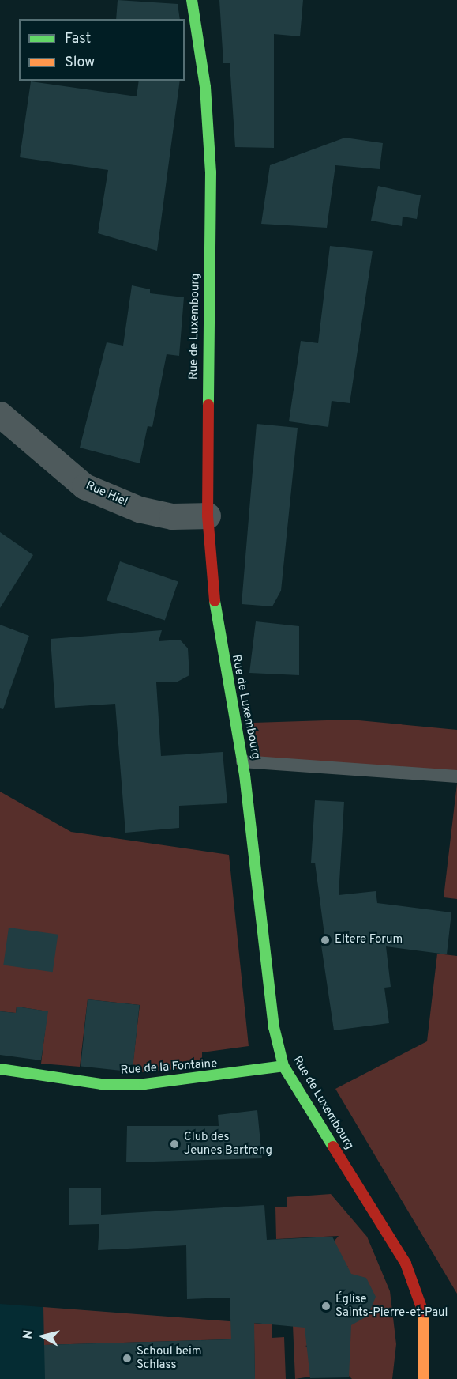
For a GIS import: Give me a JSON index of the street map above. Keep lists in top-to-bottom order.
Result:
{
  "streets": {
    "street": ["Rue de Luxembourg", "Rue Hiel", "Rue de la Fontaine"]
  },
  "crossings": [
    ["Rue de Luxembourg", "Rue Hiel"],
    ["Rue de Luxembourg", "Rue de la Fontaine"]
  ],
  "places": [
    "Eltere Forum",
    "Club des Jeunes Bartreng",
    "Église Saints-Pierre-et-Paul",
    "Schoul beim Schlass"
  ],
  "legend": ["Fast", "Slow"],
  "north": "left"
}
